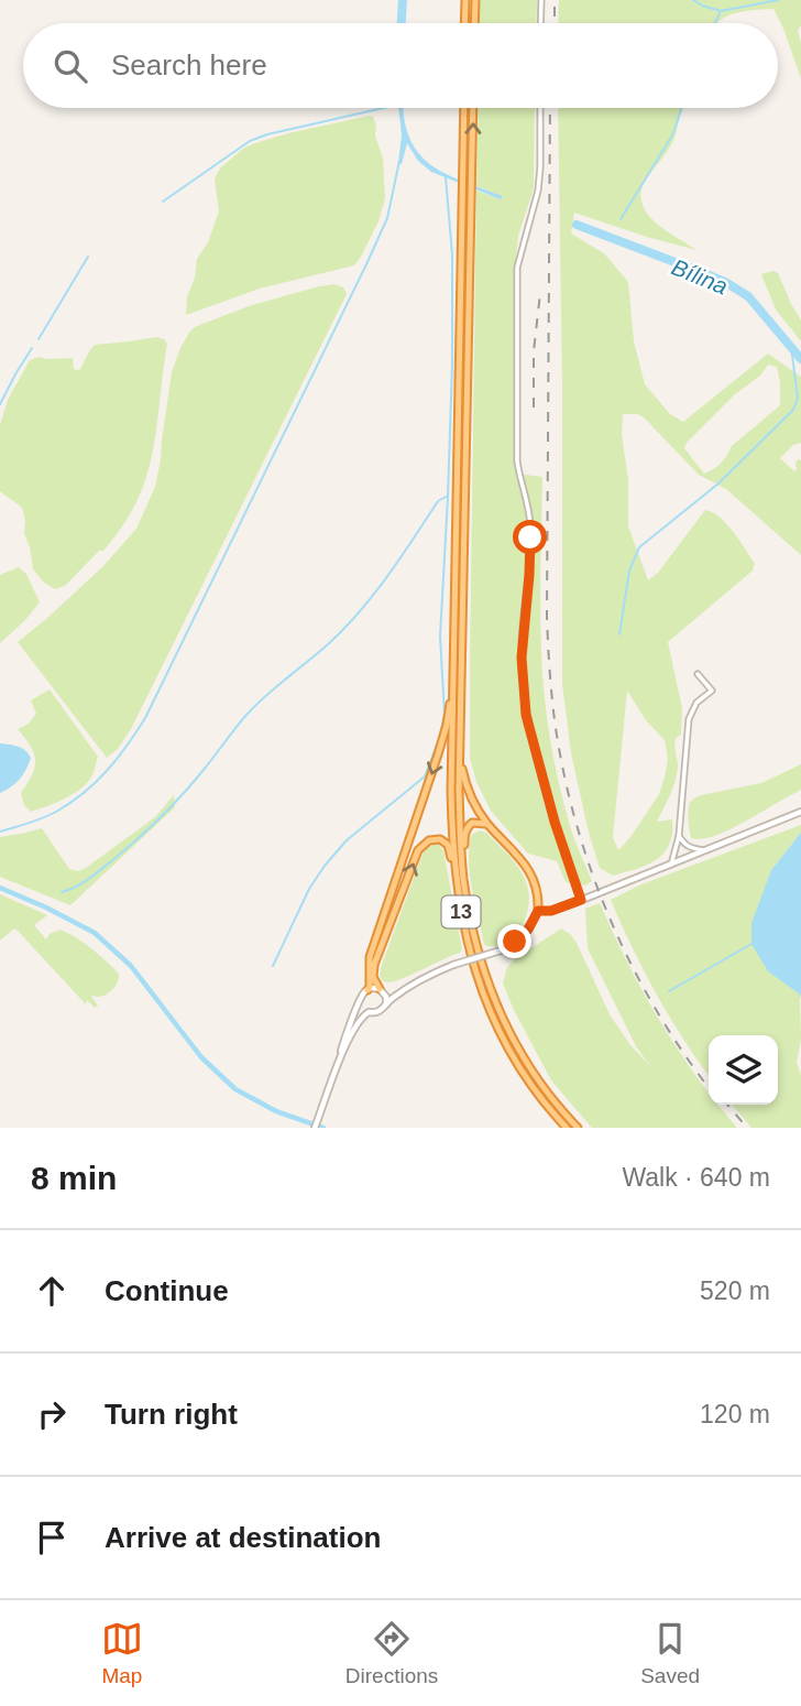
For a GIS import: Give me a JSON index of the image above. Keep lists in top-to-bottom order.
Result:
{
  "streets": {
    "highway": ["13"]
  },
  "water": ["Bílina"],
  "page": {
    "search": "Search here",
    "heading": ["8 min", "Walk · 640 m"],
    "list": [
      ["Continue", "520 m"],
      ["Turn right", "120 m"],
      "Arrive at destination"
    ],
    "nav": ["Map", "Directions", "Saved"]
  }
}
